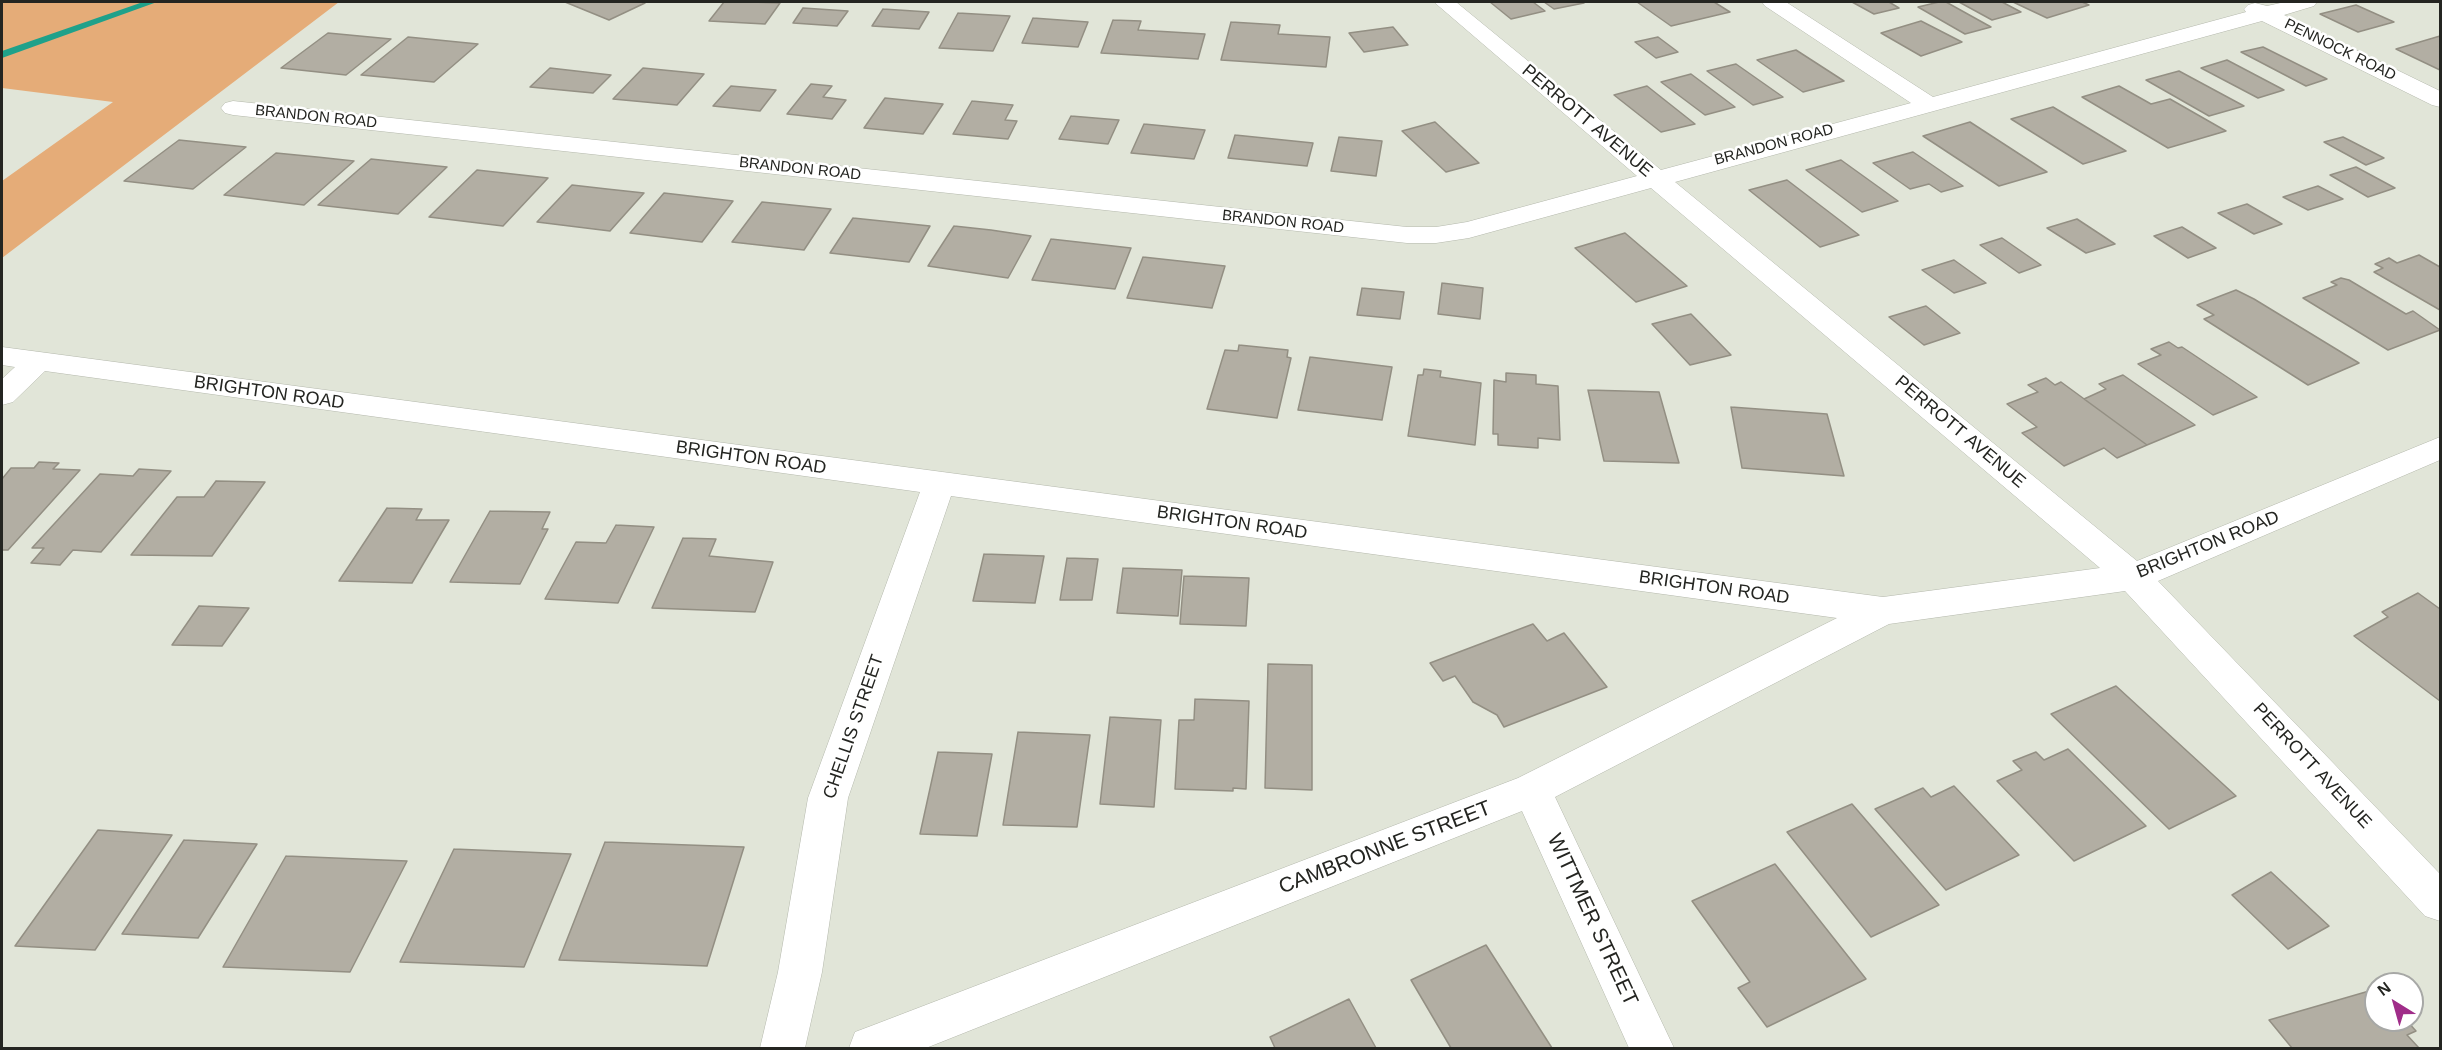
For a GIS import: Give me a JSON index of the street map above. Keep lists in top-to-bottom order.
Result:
{
  "streets": {
    "street": [
      "PENNOCK ROAD",
      "BRANDON ROAD",
      "PERROTT AVENUE",
      "BRIGHTON ROAD",
      "CHELLIS STREET",
      "CAMBRONNE STREET",
      "WITTMER STREET"
    ]
  },
  "crossings": [
    ["PENNOCK ROAD", "BRANDON ROAD"],
    ["BRANDON ROAD", "PERROTT AVENUE"],
    ["PERROTT AVENUE", "BRIGHTON ROAD"],
    ["BRIGHTON ROAD", "CHELLIS STREET"],
    ["BRIGHTON ROAD", "CAMBRONNE STREET"],
    ["CAMBRONNE STREET", "WITTMER STREET"]
  ],
  "north": "top left"
}
